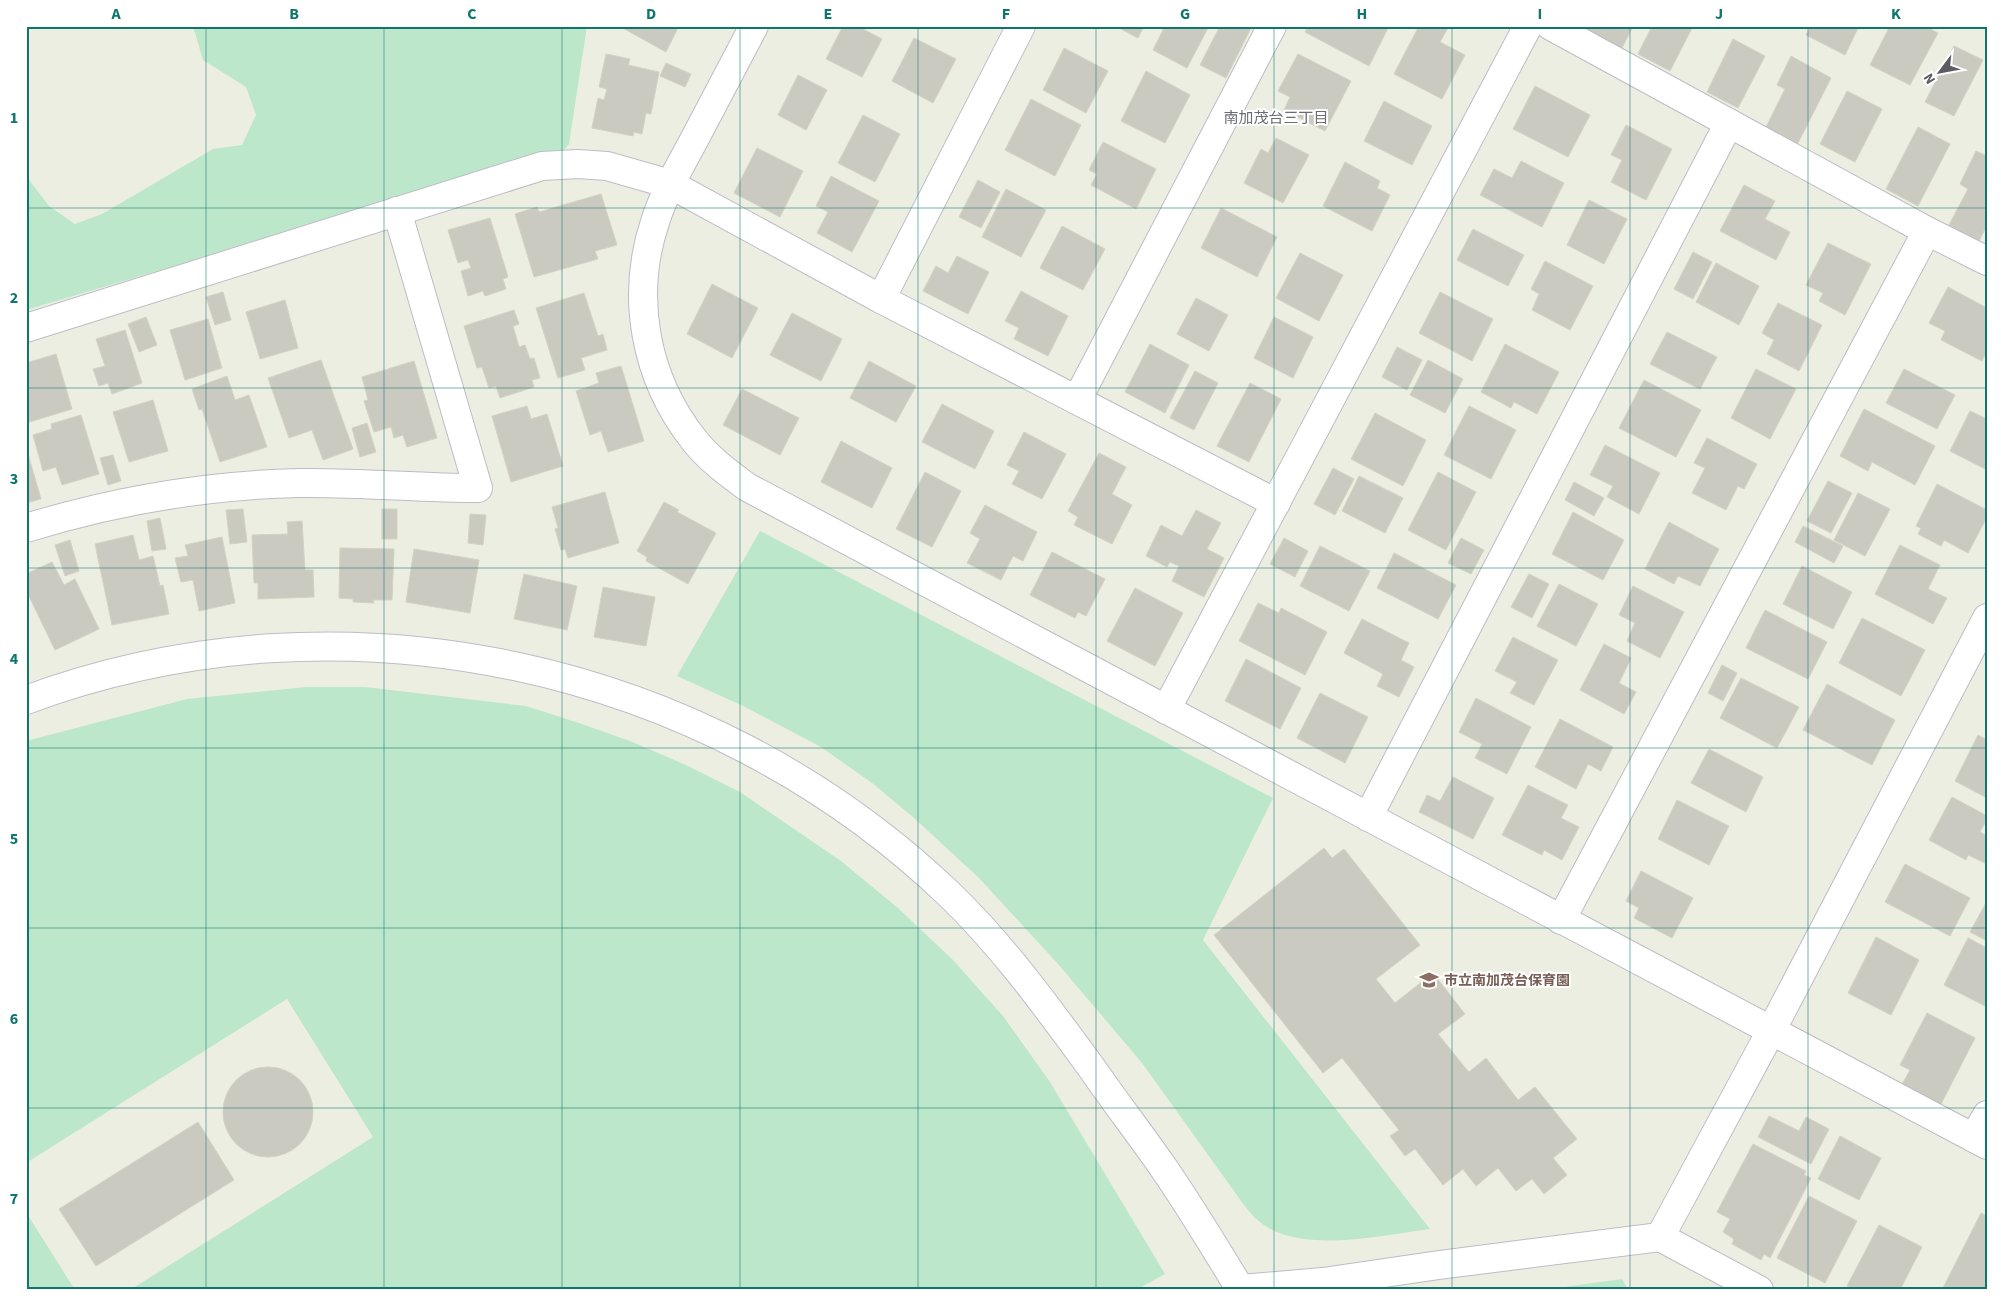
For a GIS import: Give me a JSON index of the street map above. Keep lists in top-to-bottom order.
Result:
{
  "districts": ["南加茂台三丁目"],
  "places": {
    "school or university": ["市立南加茂台保育園"]
  },
  "north": "bottom left",
  "grid": {
    "columns": [
      "A",
      "B",
      "C",
      "D",
      "E",
      "F",
      "G",
      "H",
      "I",
      "J",
      "K"
    ],
    "rows": [
      "1",
      "2",
      "3",
      "4",
      "5",
      "6",
      "7"
    ]
  }
}
